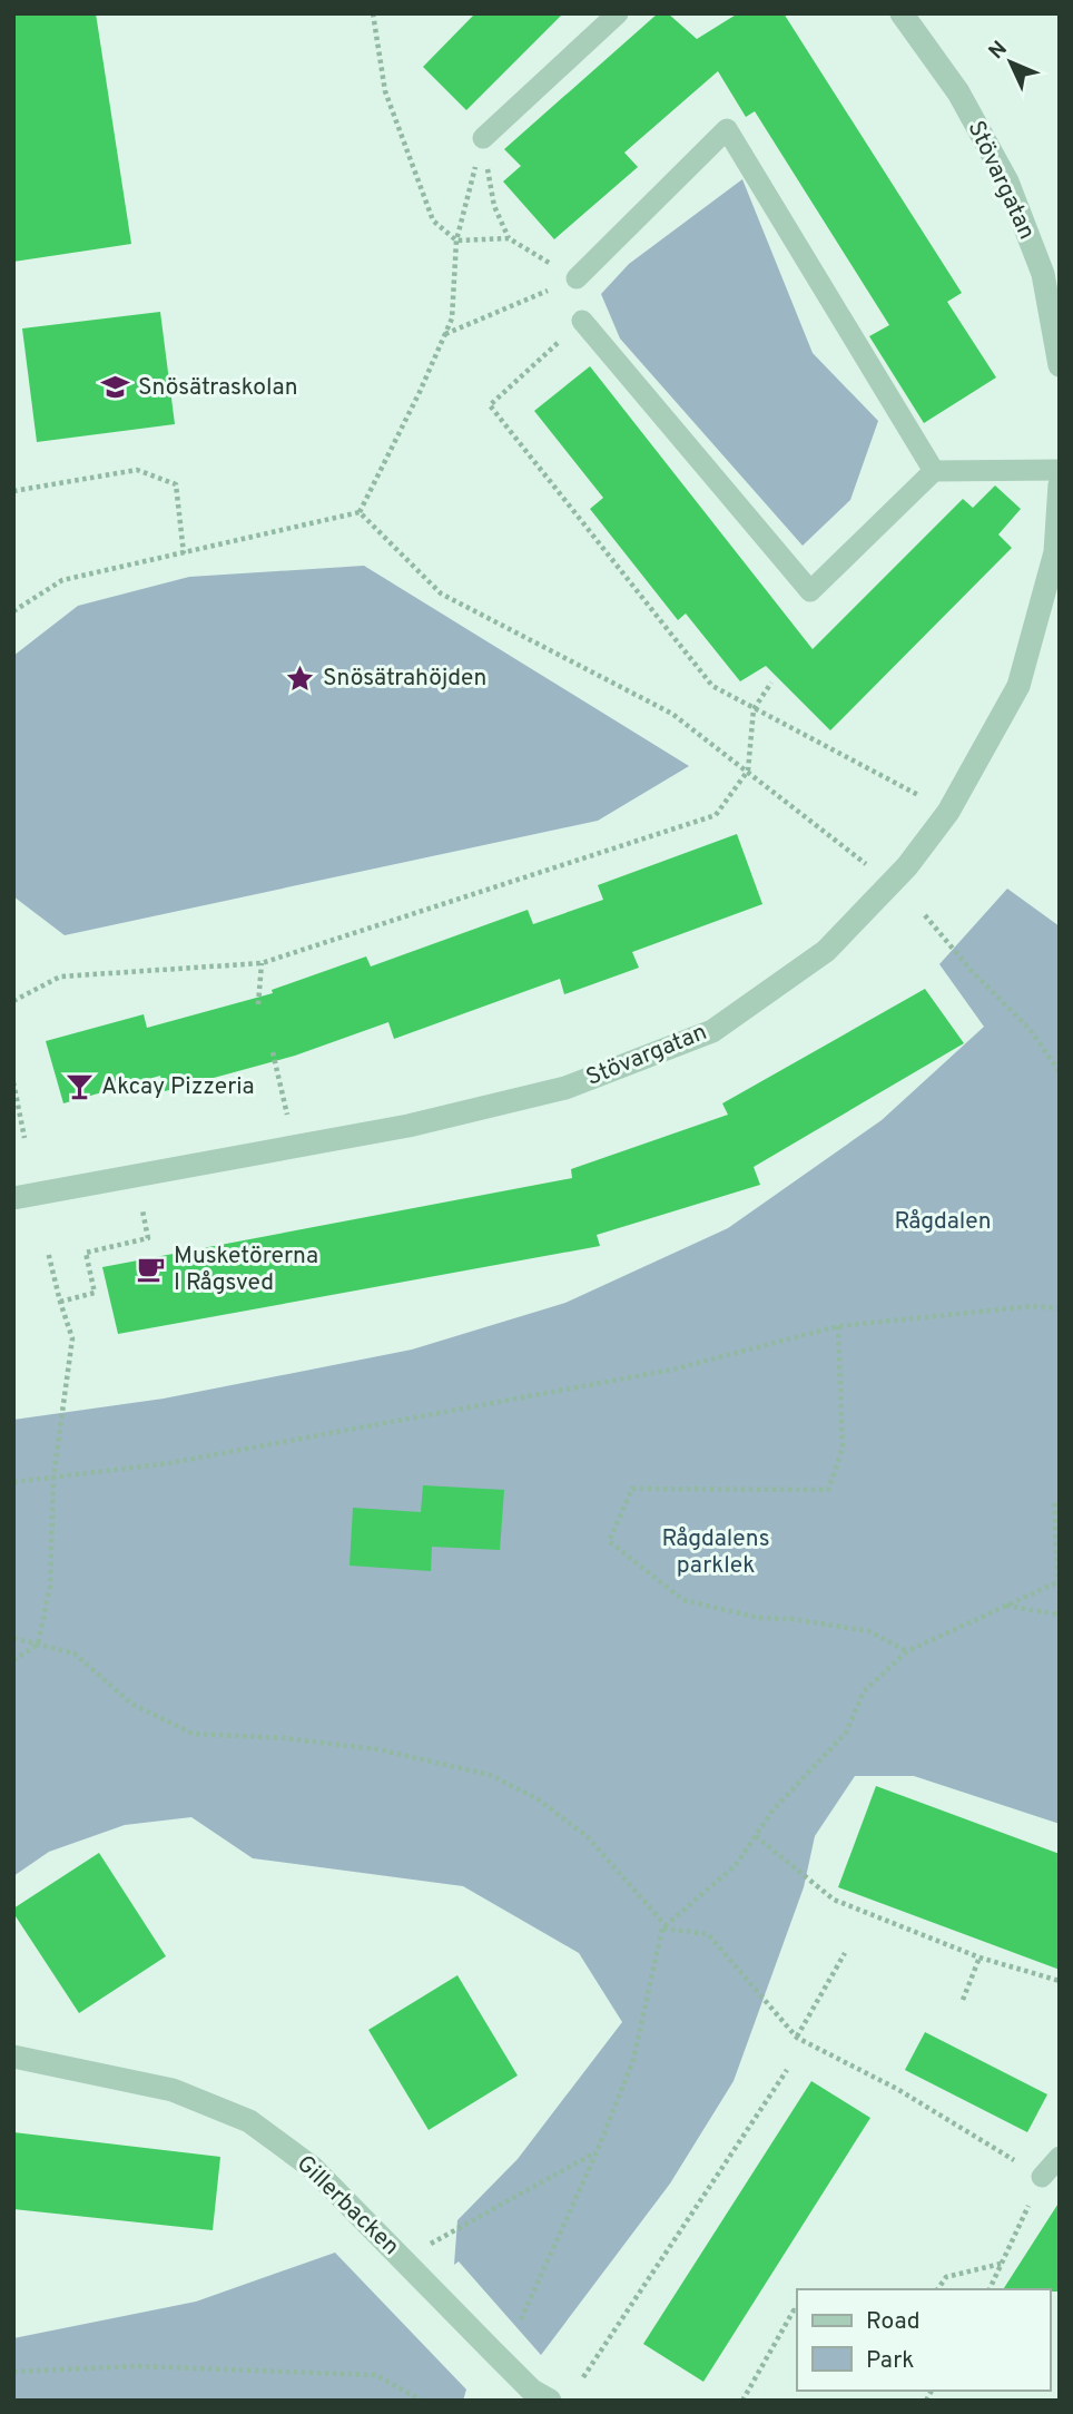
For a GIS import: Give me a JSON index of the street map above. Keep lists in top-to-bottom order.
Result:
{
  "streets": {
    "street": ["Stövargatan", "Gillerbacken"]
  },
  "parks": ["Rågdalen", "Rågdalens parklek"],
  "places": {
    "school or university": ["Snösätraskolan"],
    "place": ["Snösätrahöjden"],
    "bar": ["Akcay Pizzeria"],
    "cafe": ["Musketörerna I Rågsved"]
  },
  "legend": ["Road", "Park"],
  "north": "top left"
}
